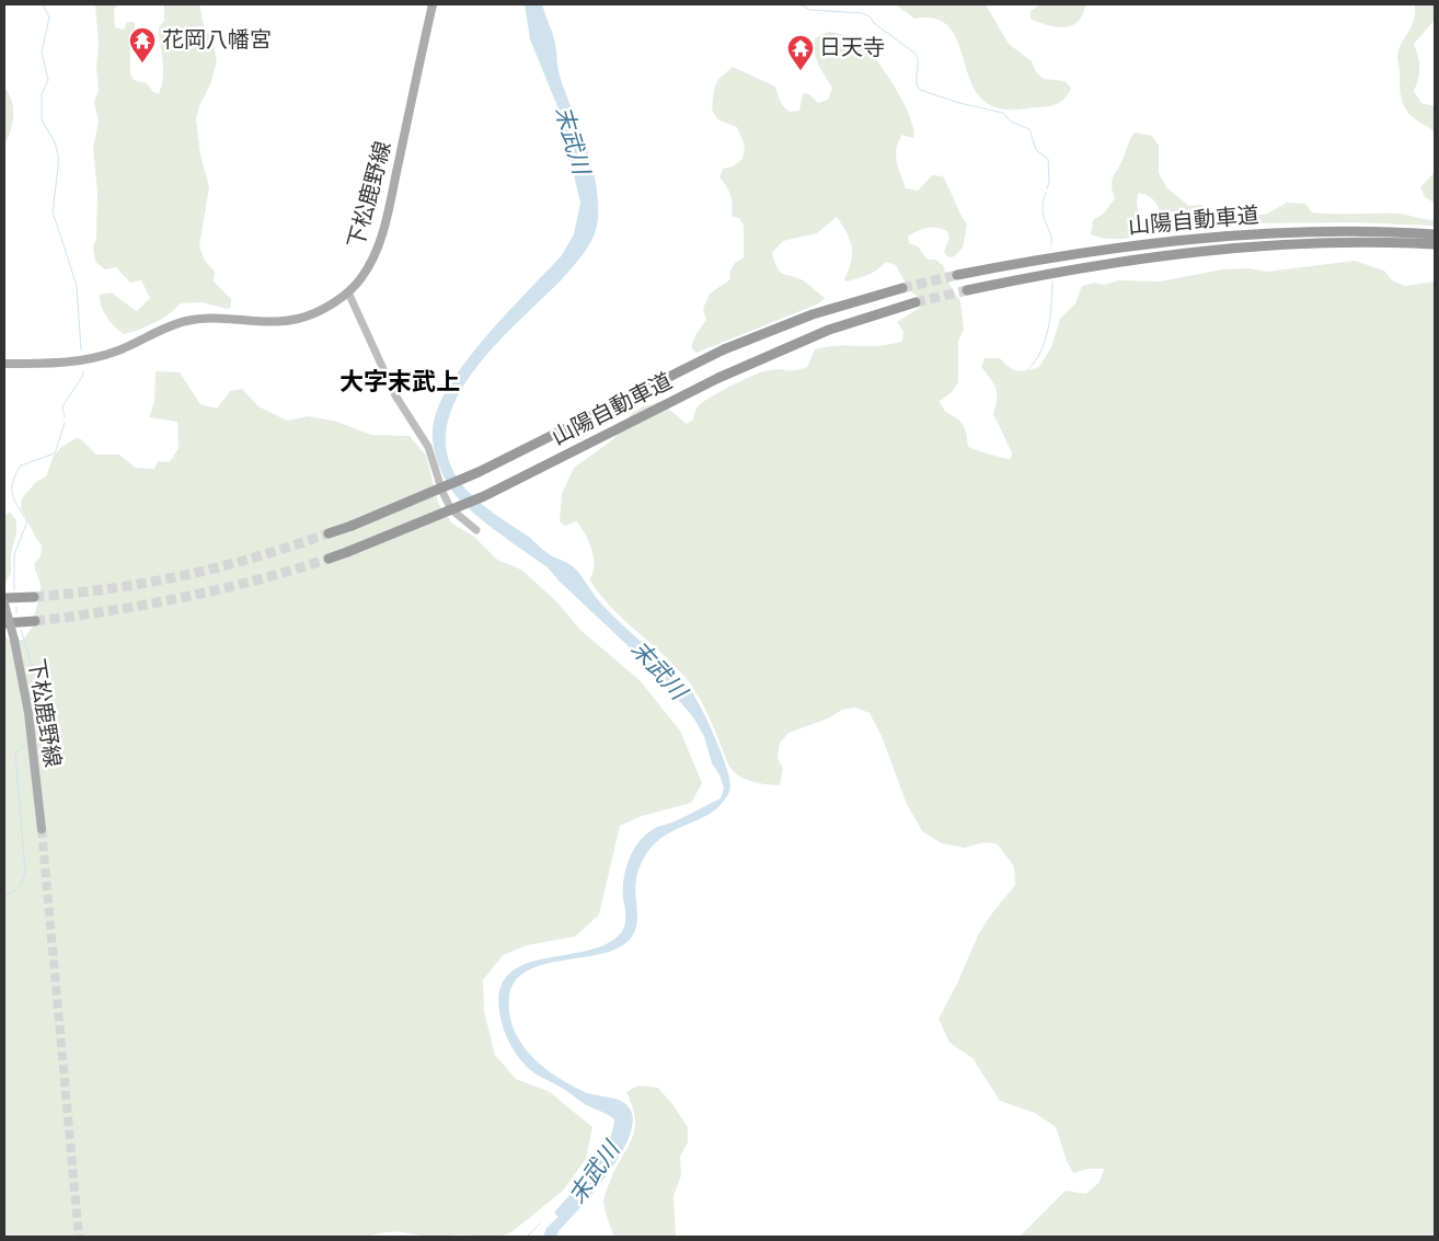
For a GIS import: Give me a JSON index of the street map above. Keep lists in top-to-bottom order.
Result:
{
  "streets": {
    "highway": ["山陽自動車道"],
    "main road": ["下松鹿野線"]
  },
  "districts": ["大字末武上"],
  "water": ["末武川"],
  "places": {
    "temple": ["花岡八幡宮", "日天寺"]
  }
}
